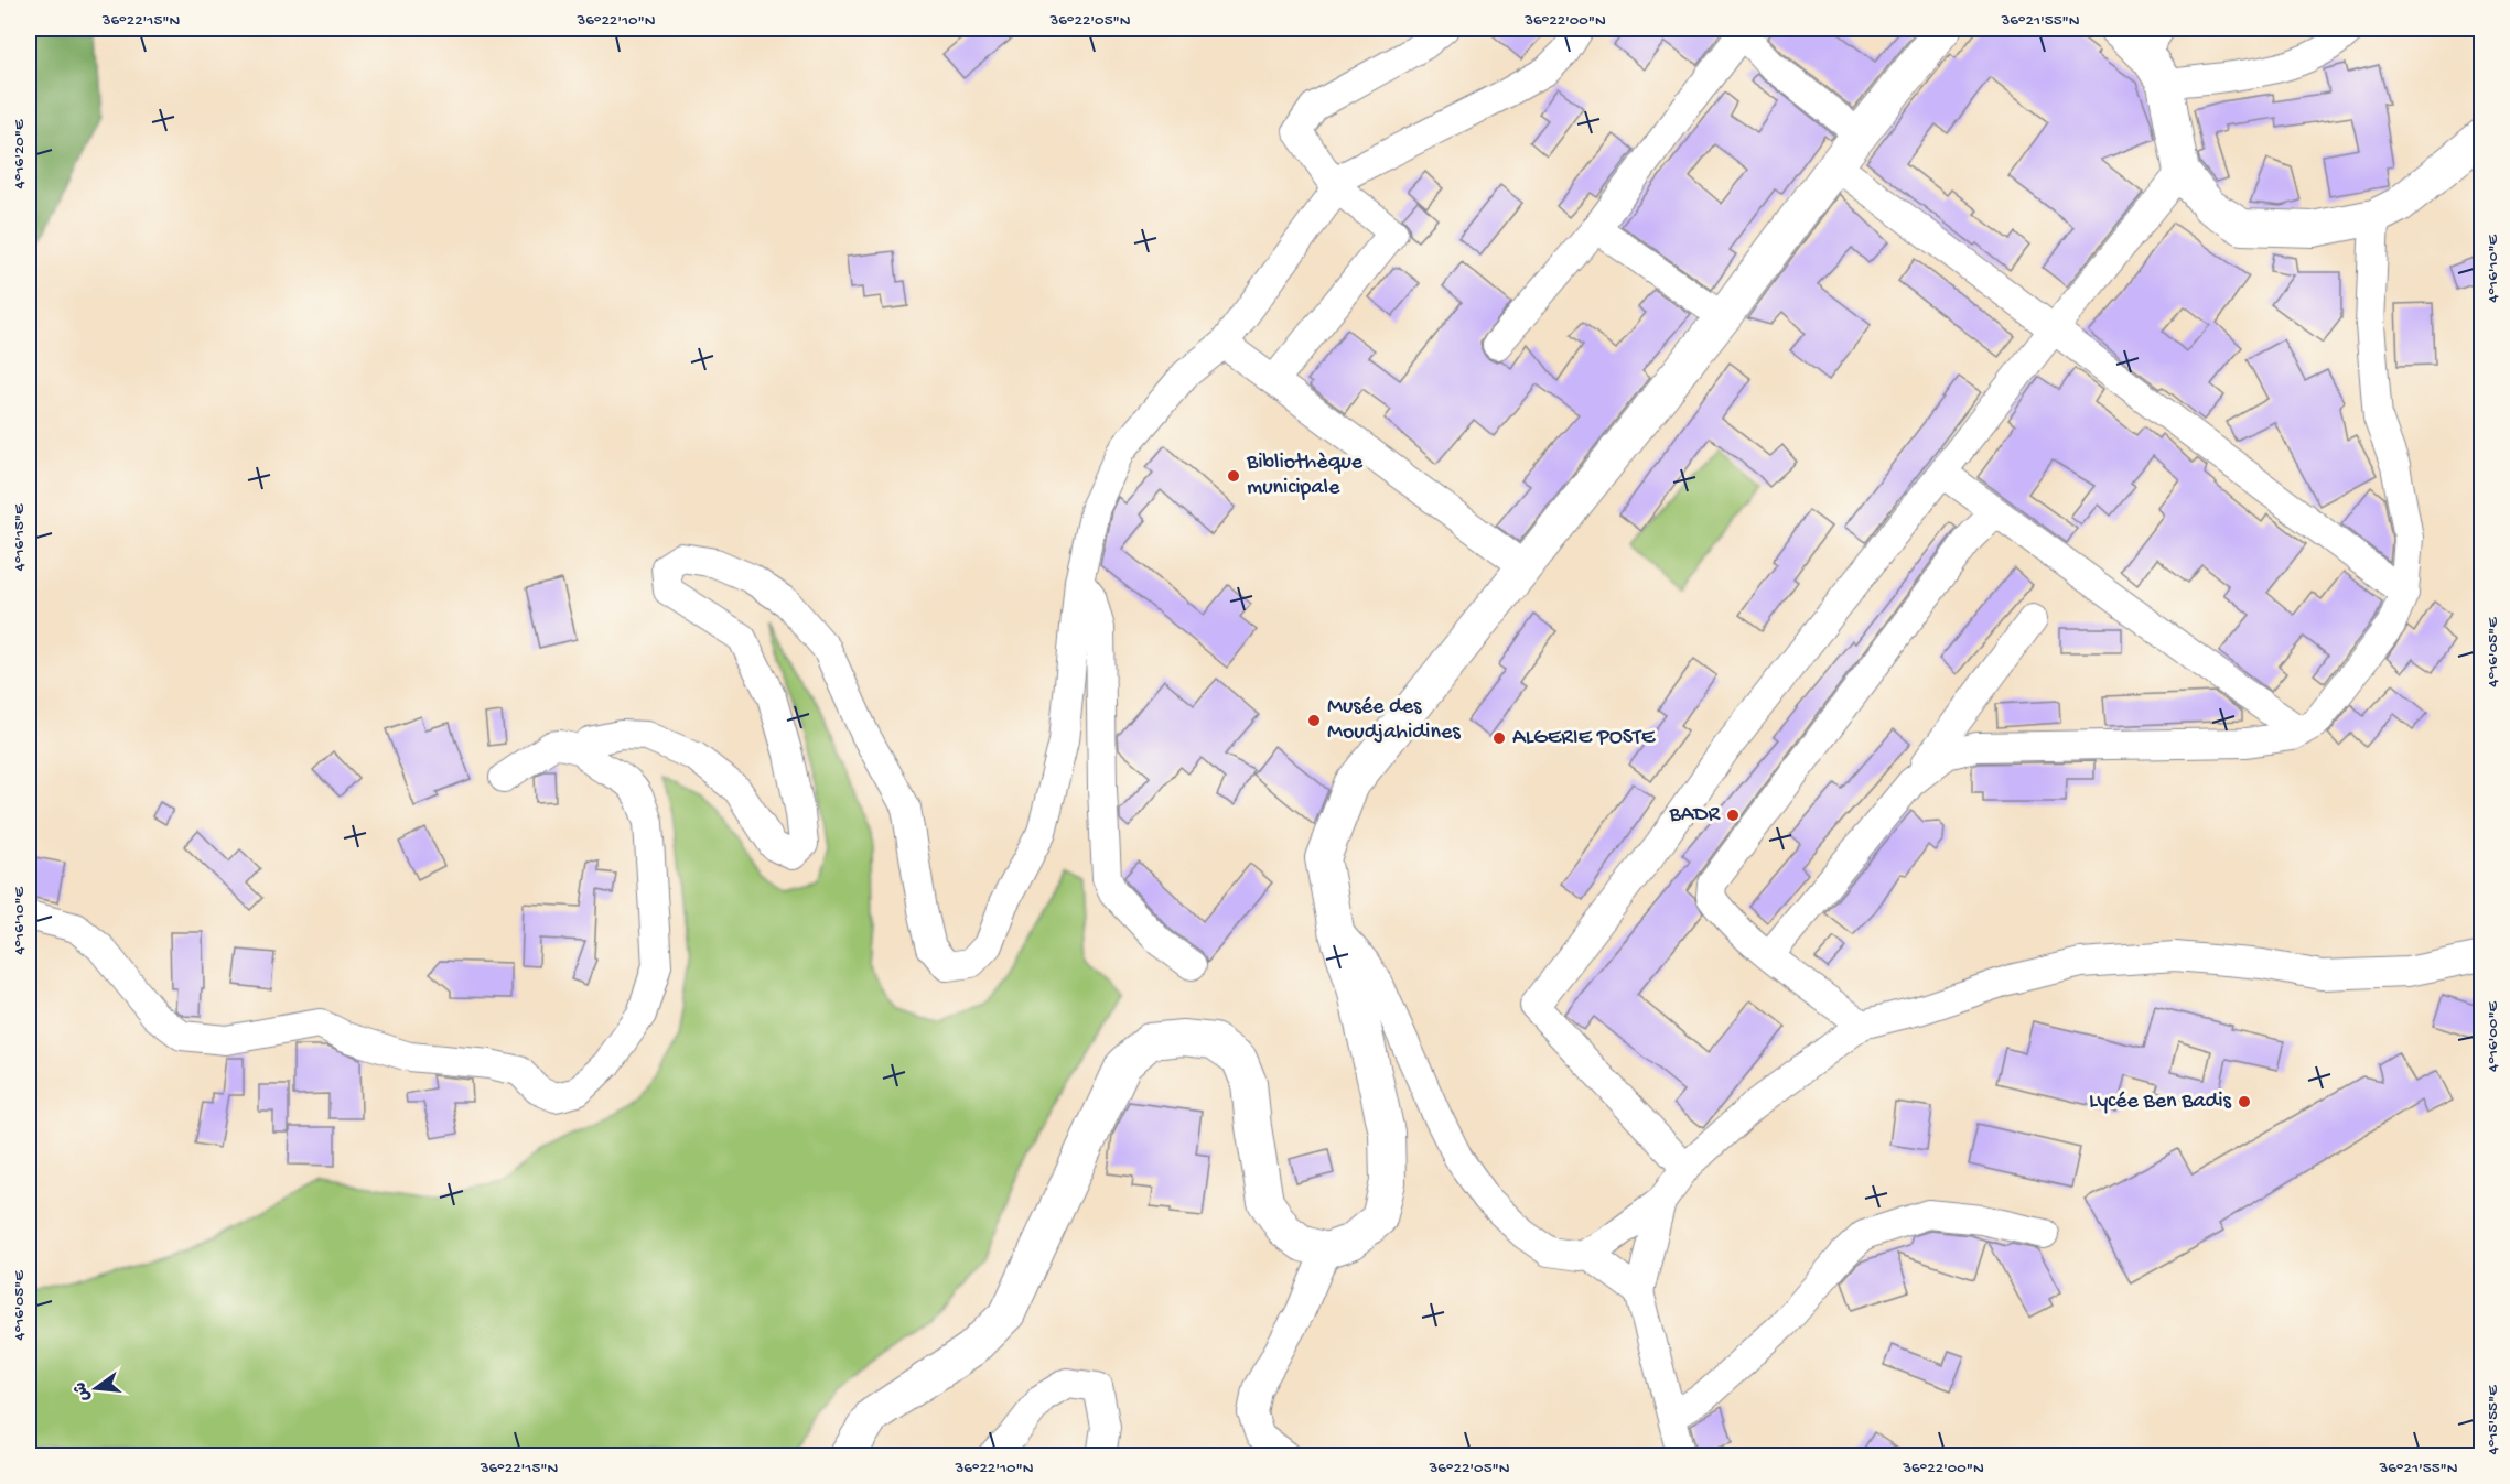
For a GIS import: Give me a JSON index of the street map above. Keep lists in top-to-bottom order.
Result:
{
  "places": [
    "Bibliothèque municipale",
    "Musée des Moudjahidines",
    "ALGERIE POSTE",
    "BADR",
    "Lycée Ben Badis"
  ],
  "north": "left",
  "coordinates": [
    "36°22'15\"N",
    "36°22'10\"N",
    "36°22'05\"N",
    "36°22'00\"N",
    "36°21'55\"N",
    "4°16'20\"E",
    "4°16'10\"E",
    "4°16'15\"E",
    "4°16'05\"E",
    "4°16'00\"E",
    "4°15'55\"E"
  ]
}
